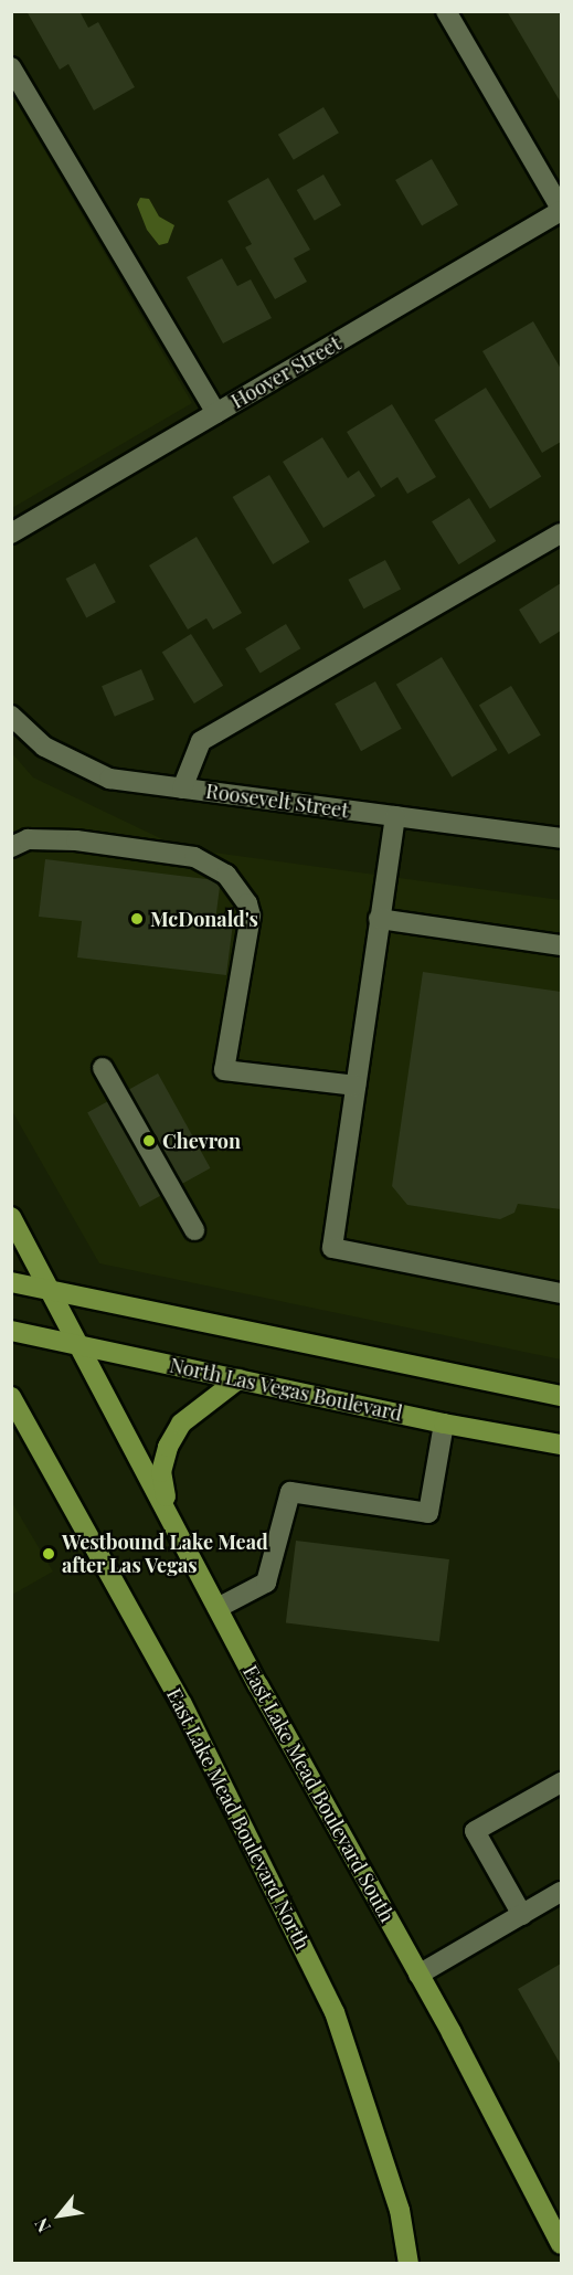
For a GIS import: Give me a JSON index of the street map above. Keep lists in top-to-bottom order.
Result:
{
  "streets": {
    "main road": ["North Las Vegas Boulevard", "East Lake Mead Boulevard South", "East Lake Mead Boulevard North"],
    "street": ["Hoover Street", "Roosevelt Street"]
  },
  "crossings": [
    ["North Las Vegas Boulevard", "East Lake Mead Boulevard South"]
  ],
  "places": ["McDonald's", "Chevron", "Westbound Lake Mead after Las Vegas"],
  "north": "bottom left"
}
